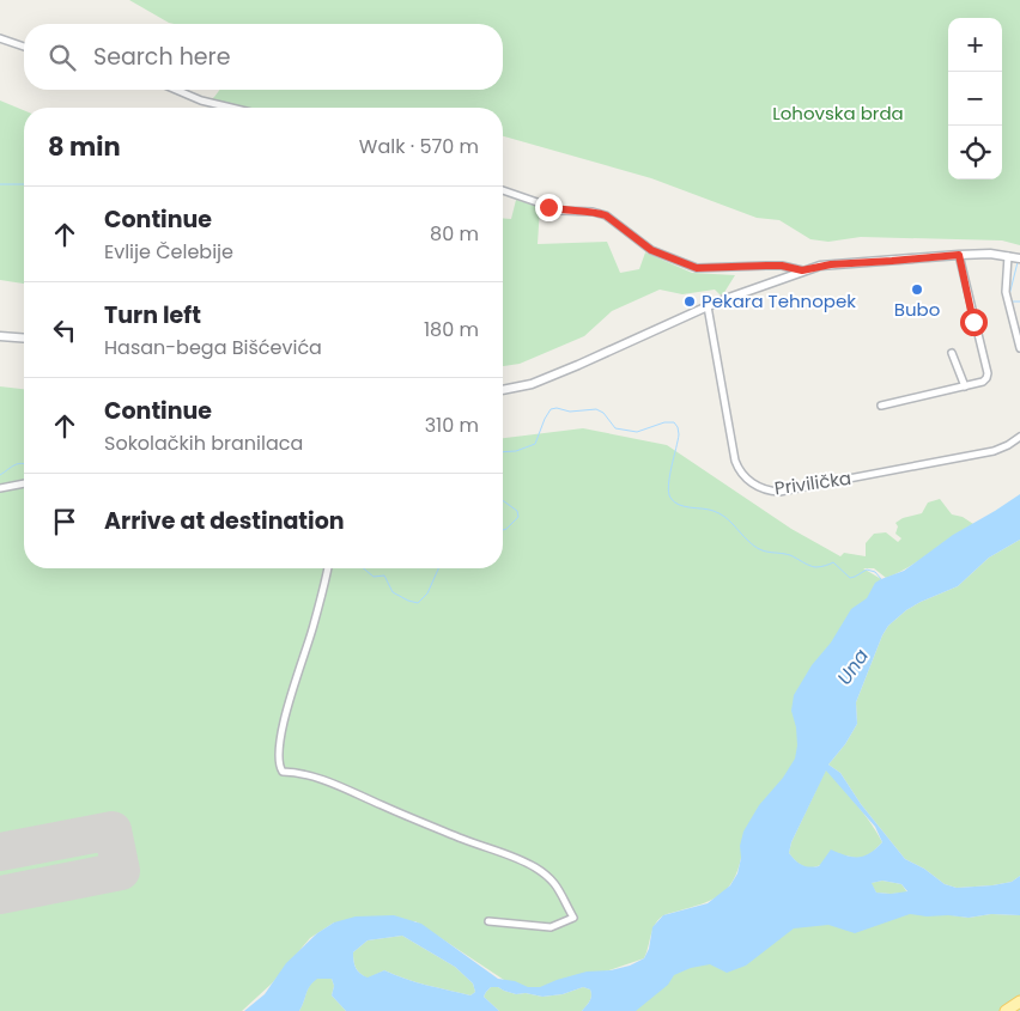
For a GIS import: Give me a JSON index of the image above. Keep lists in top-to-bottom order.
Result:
{
  "streets": {
    "street": ["Privilička"]
  },
  "water": ["Una"],
  "parks": ["Lohovska brda"],
  "places": ["Bubo", "Pekara Tehnopek"],
  "page": {
    "map_buttons": ["+", "−"],
    "search": "Search here",
    "heading": ["8 min", "Walk · 570 m"],
    "list": [
      ["Continue", "Evlije Čelebije", "80 m"],
      ["Turn left", "Hasan-bega Bišćevića", "180 m"],
      ["Continue", "Sokolačkih branilaca", "310 m"],
      "Arrive at destination"
    ]
  }
}
